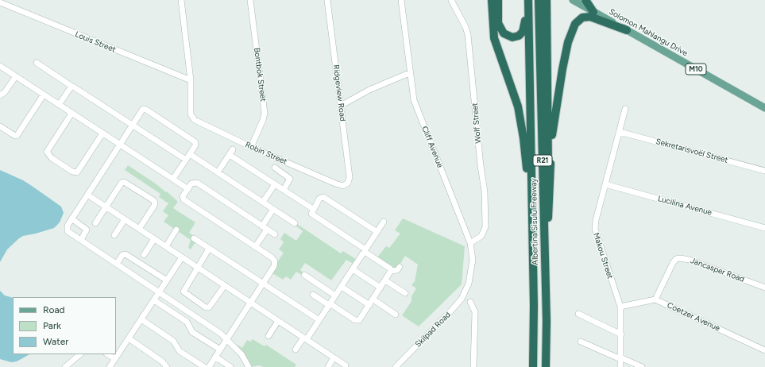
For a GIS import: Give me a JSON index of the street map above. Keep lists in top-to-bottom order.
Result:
{
  "streets": {
    "highway": ["R21", "Albertina Sisulu Freeway"],
    "main road": ["Solomon Mahlangu Drive", "M10"],
    "street": [
      "Louis Street",
      "Bontbok Street",
      "Ridgeview Road",
      "Wolf Street",
      "Cliff Avenue",
      "Sekretarisvoël Street",
      "Robin Street",
      "Lucilina Avenue",
      "Makou Street",
      "Jancasper Road",
      "Coetzer Avenue",
      "Skilpad Road"
    ]
  },
  "crossings": [
    ["Louis Street", "Robin Street"],
    ["Bontbok Street", "Robin Street"],
    ["Ridgeview Road", "Robin Street"],
    ["Wolf Street", "Cliff Avenue"],
    ["Cliff Avenue", "Skilpad Road"],
    ["Sekretarisvoël Street", "Makou Street"],
    ["Lucilina Avenue", "Makou Street"],
    ["Jancasper Road", "Coetzer Avenue"]
  ],
  "legend": ["Road", "Park", "Water"]
}
